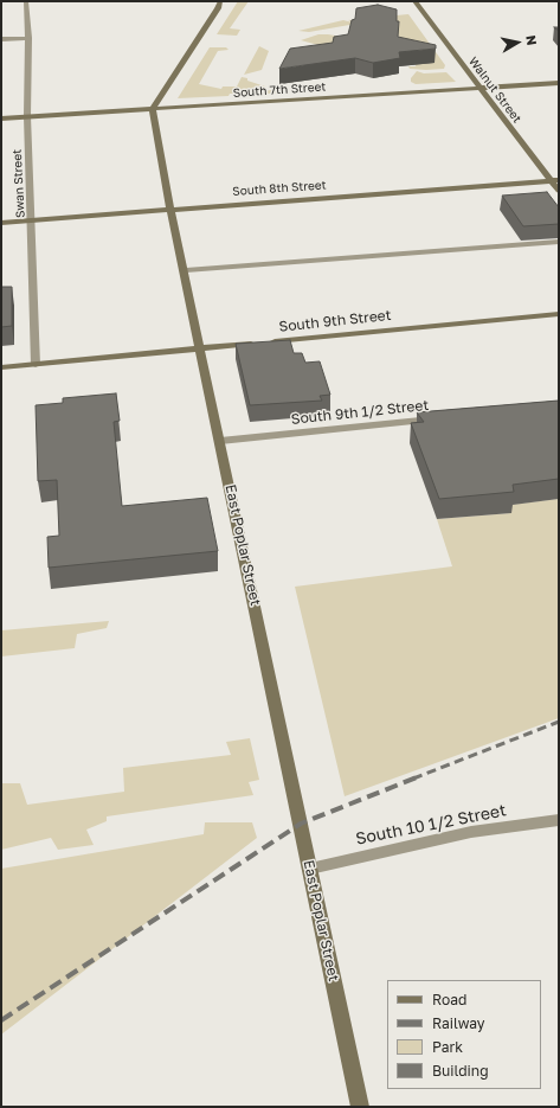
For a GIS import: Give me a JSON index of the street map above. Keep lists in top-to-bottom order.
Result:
{
  "streets": {
    "main road": [
      "South 7th Street",
      "Walnut Street",
      "South 8th Street",
      "South 9th Street",
      "East Poplar Street"
    ],
    "street": ["Swan Street", "South 9th 1/2 Street", "South 10 1/2 Street"]
  },
  "crossings": [
    ["South 7th Street", "Walnut Street"],
    ["South 7th Street", "Swan Street"],
    ["South 7th Street", "East Poplar Street"],
    ["Walnut Street", "South 8th Street"],
    ["Swan Street", "South 8th Street"],
    ["Swan Street", "South 9th Street"],
    ["South 8th Street", "East Poplar Street"],
    ["South 9th Street", "East Poplar Street"],
    ["South 9th 1/2 Street", "East Poplar Street"],
    ["East Poplar Street", "South 10 1/2 Street"]
  ],
  "legend": [
    "Road",
    "Railway",
    "Park",
    "Building"
  ],
  "north": "right"
}
